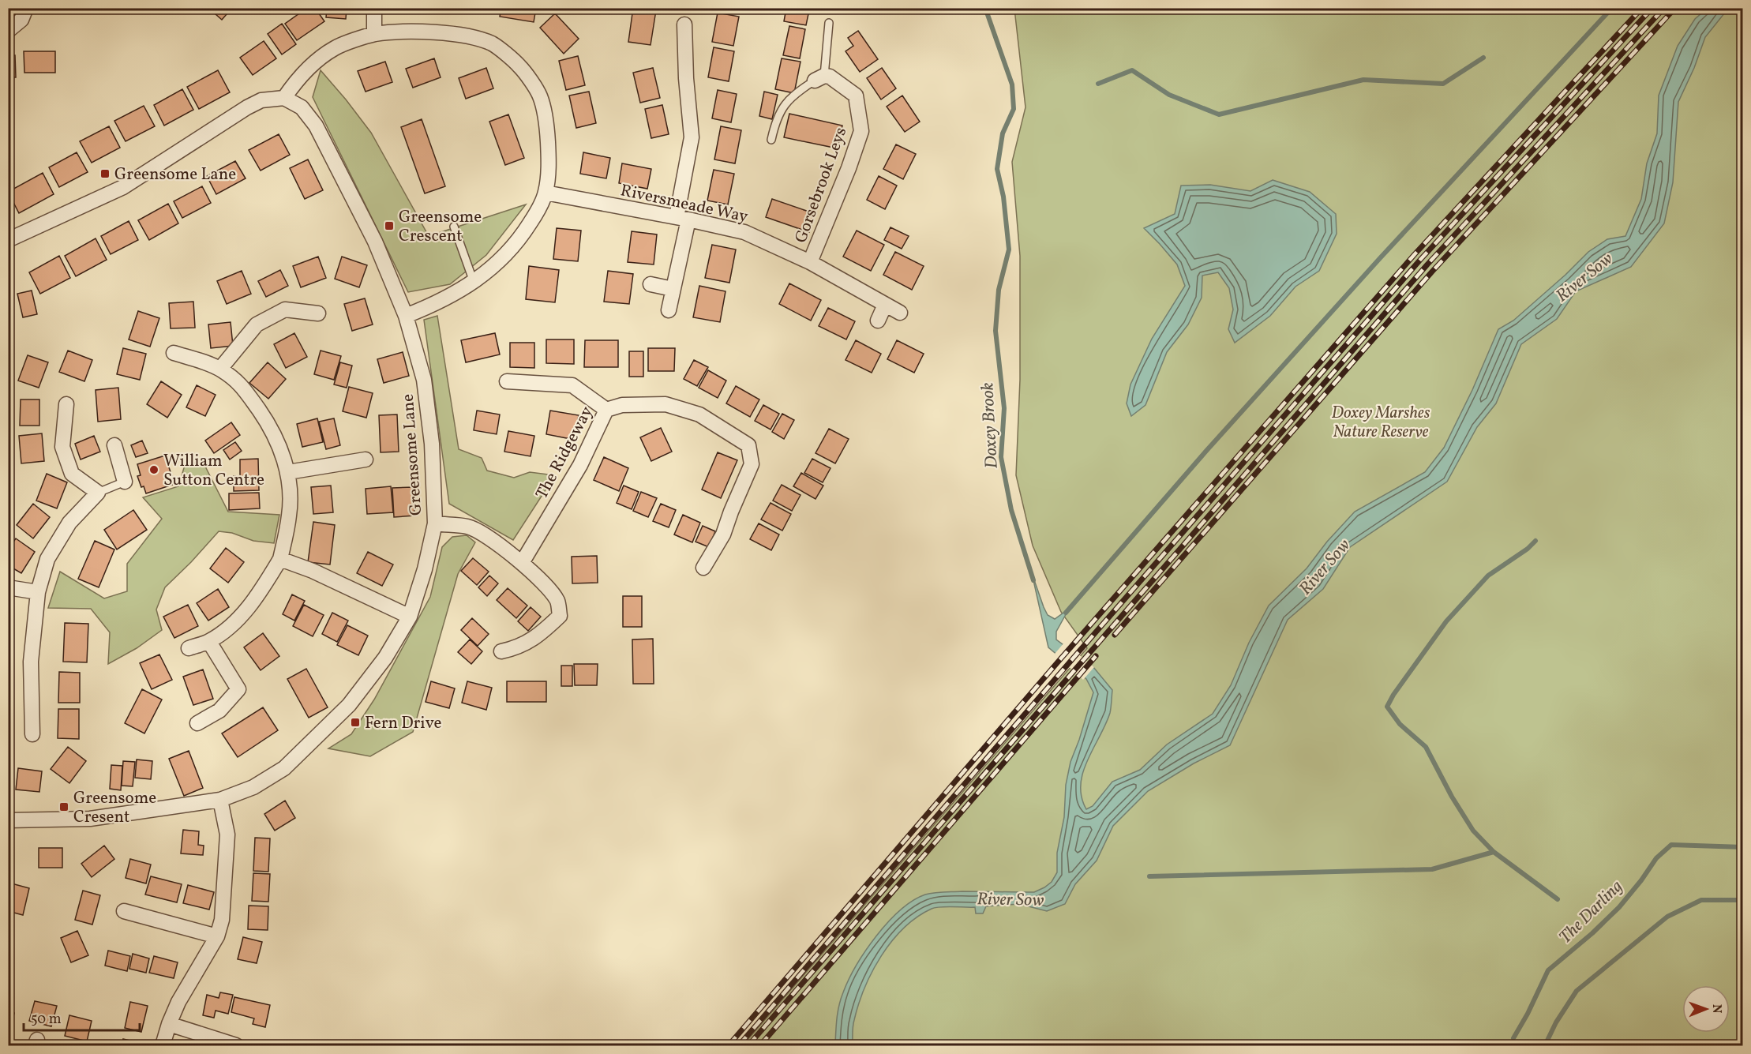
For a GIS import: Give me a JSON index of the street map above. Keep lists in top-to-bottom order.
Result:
{
  "streets": {
    "street": [
      "Gorsebrook Leys",
      "Riversmeade Way",
      "The Ridgeway",
      "Greensome Lane"
    ]
  },
  "crossings": [
    ["Gorsebrook Leys", "Riversmeade Way"]
  ],
  "water": ["River Sow", "Doxey Brook", "The Darling"],
  "parks": ["Doxey Marshes Nature Reserve"],
  "places": {
    "transit": [
      "Greensome Lane",
      "Greensome Crescent",
      "Fern Drive",
      "Greensome Cresent"
    ],
    "other": ["William Sutton Centre"]
  },
  "scale_bar": "50 m",
  "north": "right"
}
